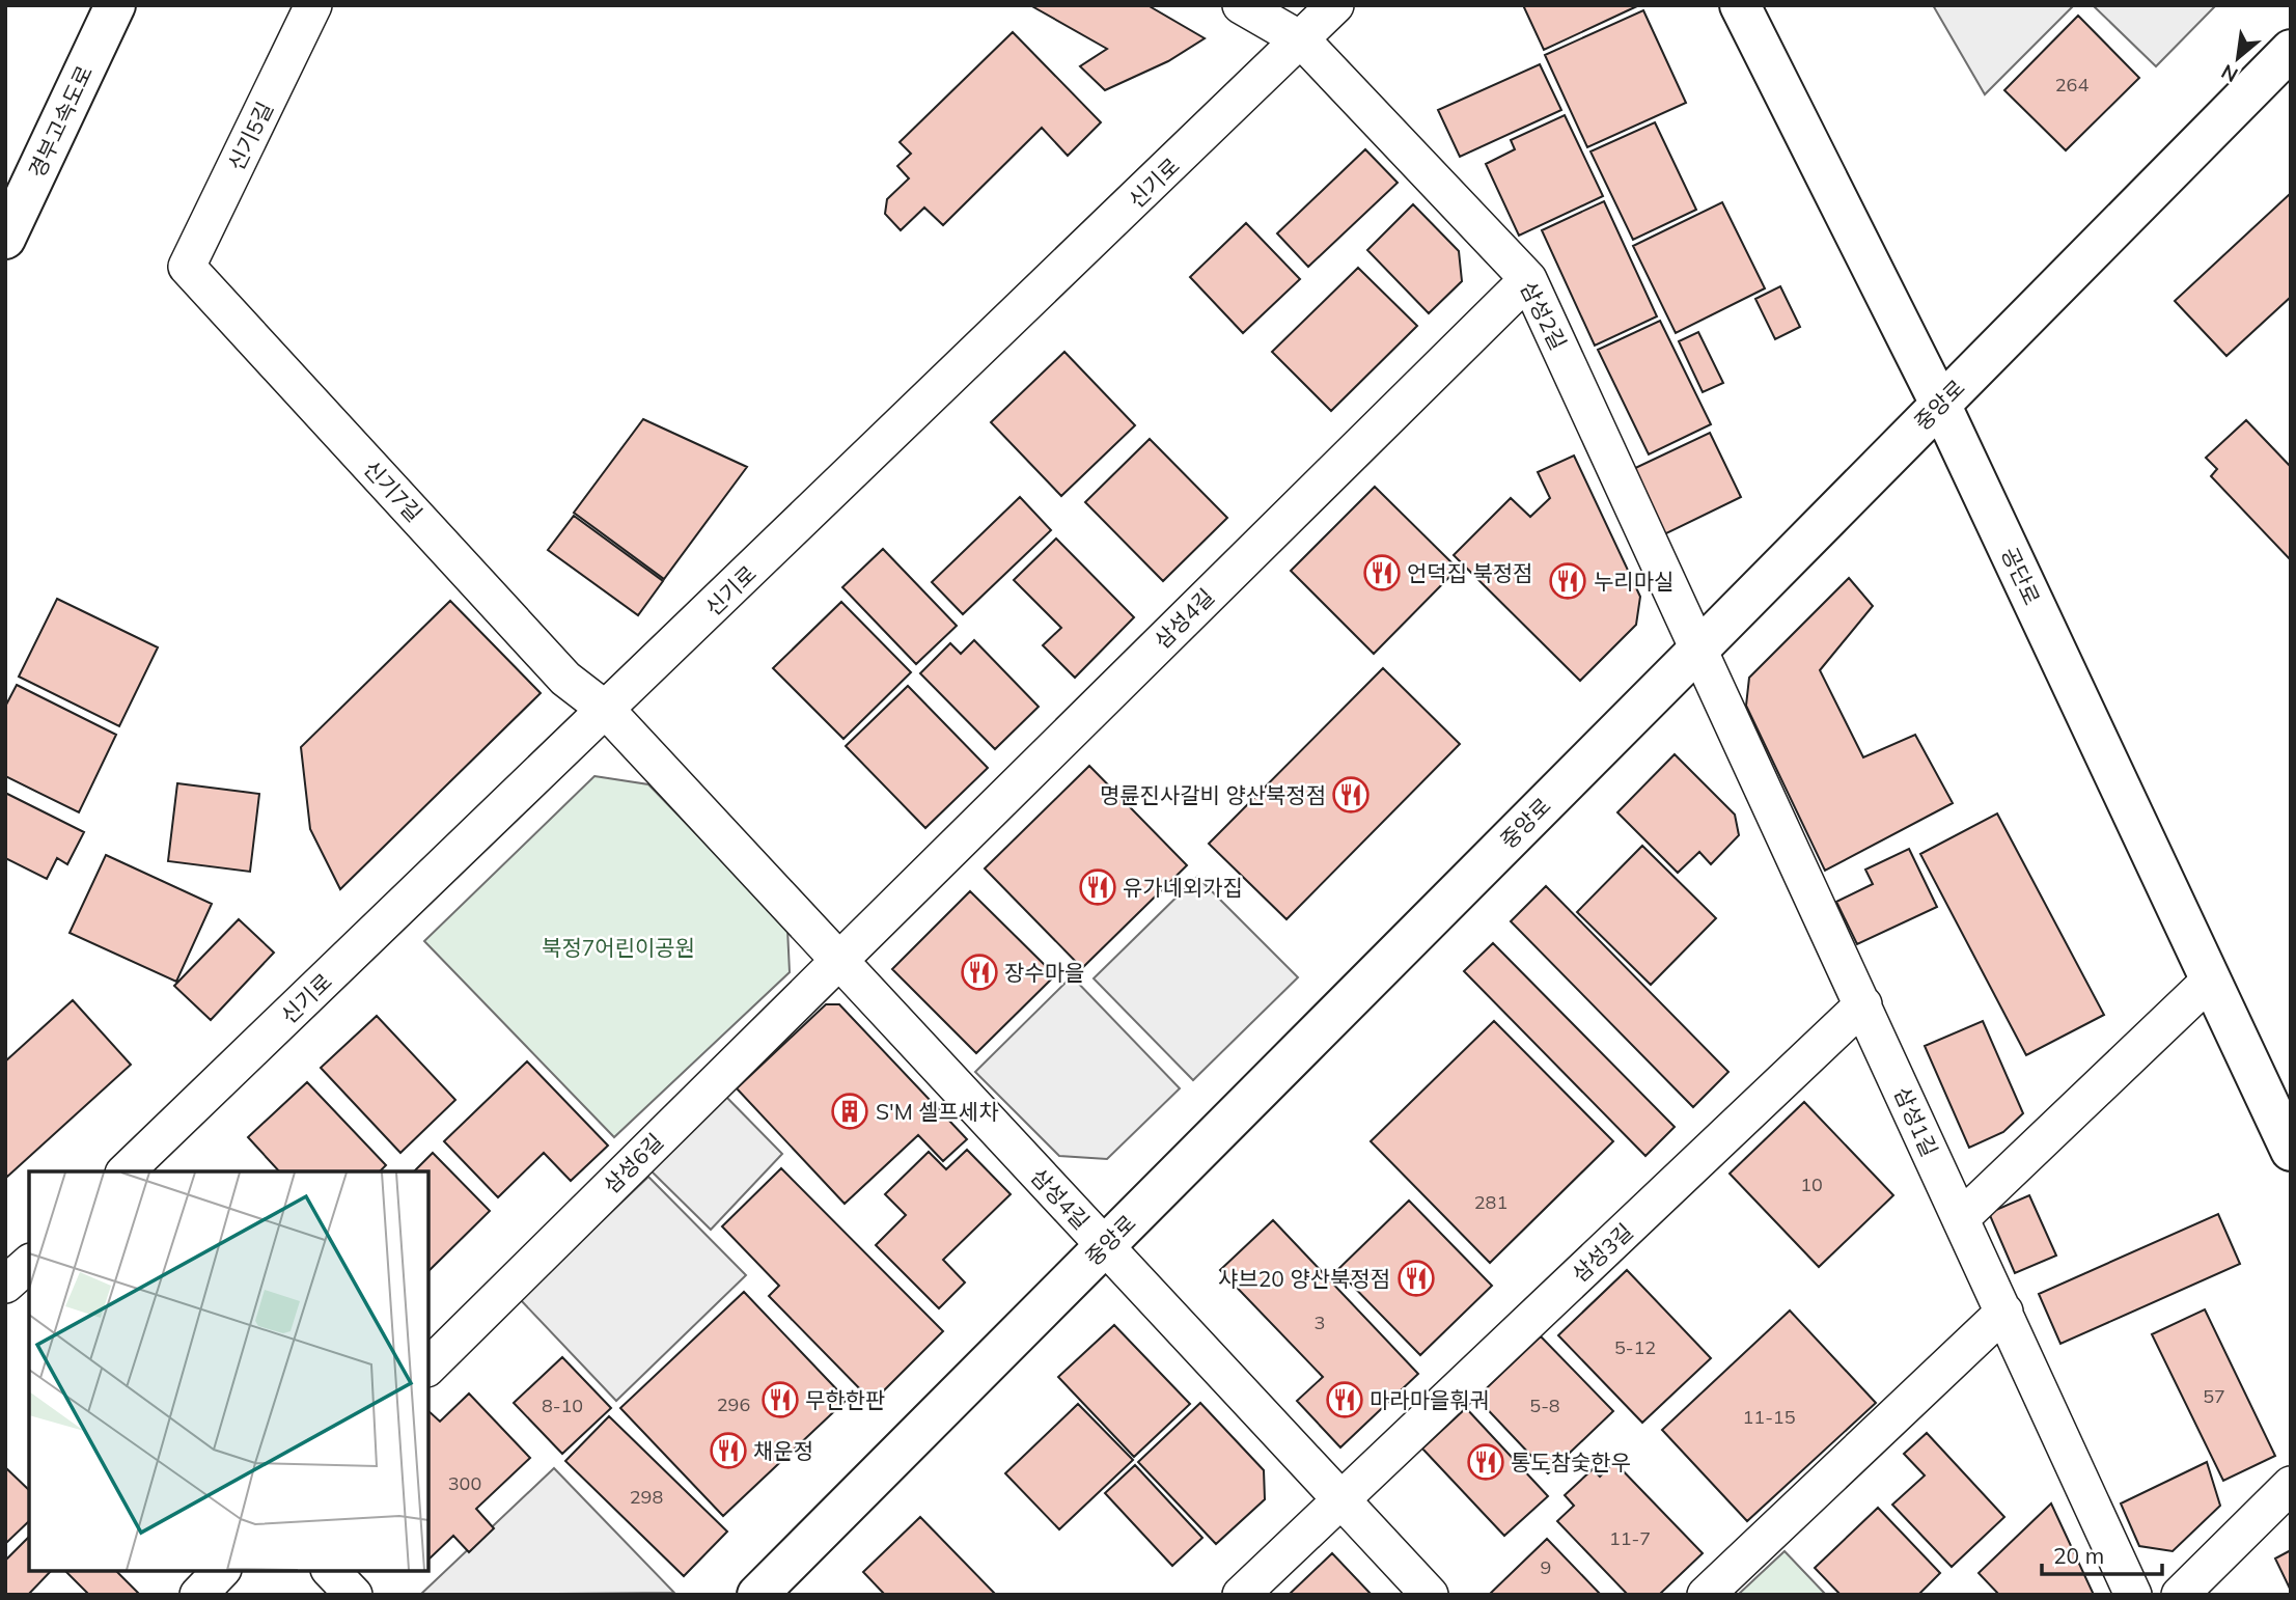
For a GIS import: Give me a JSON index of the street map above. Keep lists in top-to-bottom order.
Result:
{
  "streets": {
    "main road": ["경부고속도로", "중앙로", "공단로"],
    "street": [
      "신기5길",
      "신기로",
      "삼성2길",
      "신기7길",
      "삼성4길",
      "삼성1길",
      "삼성6길",
      "삼성3길"
    ]
  },
  "crossings": [
    ["신기5길", "신기7길"],
    ["신기로", "삼성2길"],
    ["신기로", "신기7길"],
    ["신기로", "삼성4길"],
    ["삼성2길", "중앙로"],
    ["삼성2길", "삼성4길"],
    ["삼성2길", "삼성1길"],
    ["중앙로", "공단로"],
    ["중앙로", "삼성4길"],
    ["중앙로", "삼성1길"],
    ["신기7길", "삼성4길"],
    ["삼성4길", "삼성6길"],
    ["삼성1길", "삼성3길"]
  ],
  "parks": ["북정7어린이공원"],
  "places": {
    "restaurant": [
      "언덕집 북정점",
      "누리마실",
      "명륜진사갈비 양산북정점",
      "유가네외가집",
      "장수마을",
      "샤브20 양산북정점",
      "무한한판",
      "마라마을훠궈",
      "채운정",
      "통도참숯한우"
    ],
    "building": ["S'M 셀프세차"]
  },
  "house_numbers": [
    "264",
    "10",
    "281",
    "3",
    "5-12",
    "57",
    "296",
    "8-10",
    "5-8",
    "11-15",
    "300",
    "298",
    "11-7",
    "9"
  ],
  "scale_bar": "20 m",
  "north": "bottom left"
}
